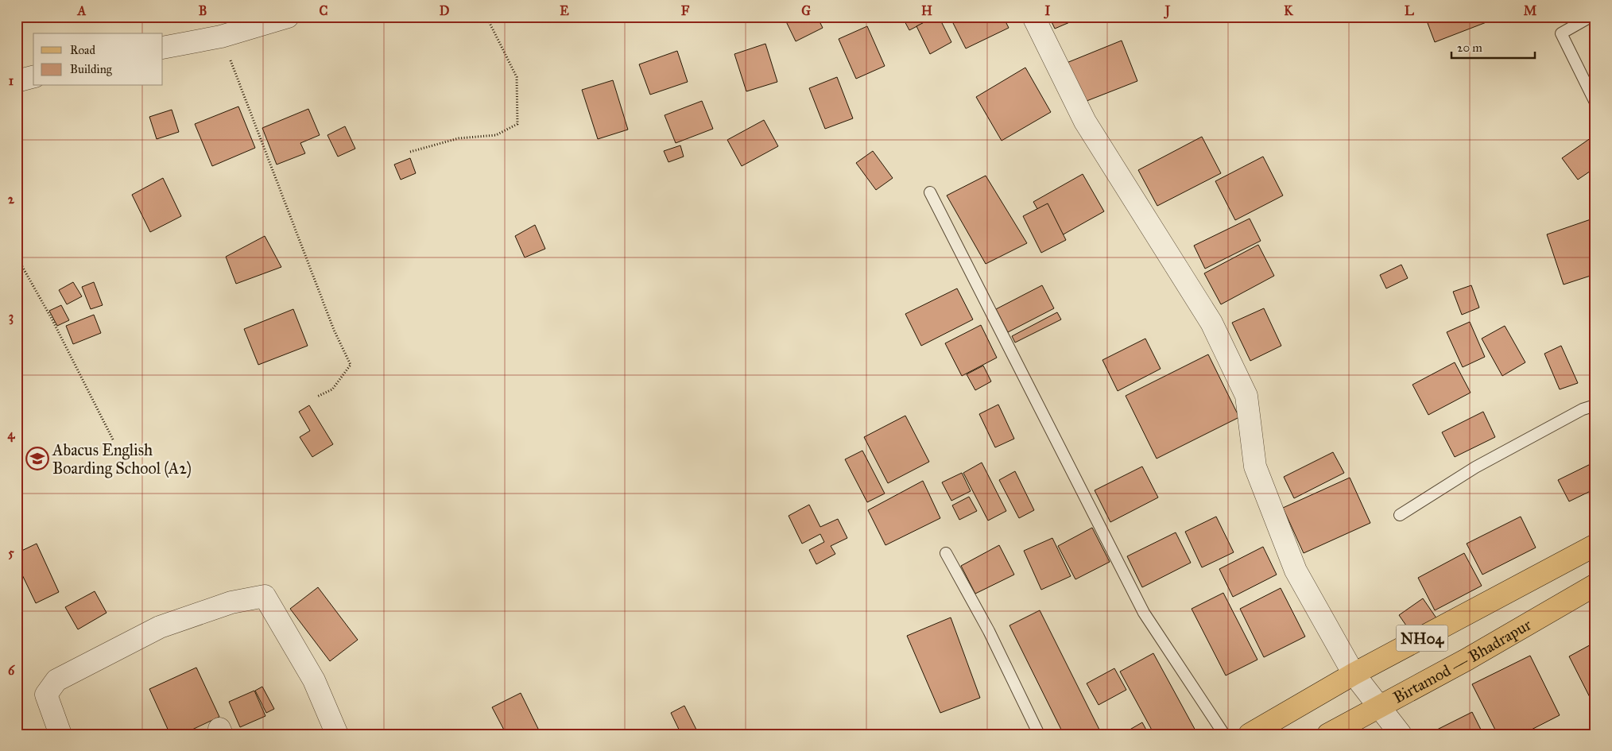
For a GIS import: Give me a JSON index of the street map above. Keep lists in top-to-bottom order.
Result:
{
  "streets": {
    "main road": ["NH04", "Birtamod — Bhadrapur"]
  },
  "places": {
    "school or university": ["Abacus English Boarding School (A2)"]
  },
  "legend": ["Road", "Building"],
  "scale_bar": "20 m",
  "grid": {
    "columns": [
      "A",
      "B",
      "C",
      "D",
      "E",
      "F",
      "G",
      "H",
      "I",
      "J",
      "K",
      "L",
      "M"
    ],
    "rows": [
      "1",
      "2",
      "3",
      "4",
      "5",
      "6"
    ]
  }
}
